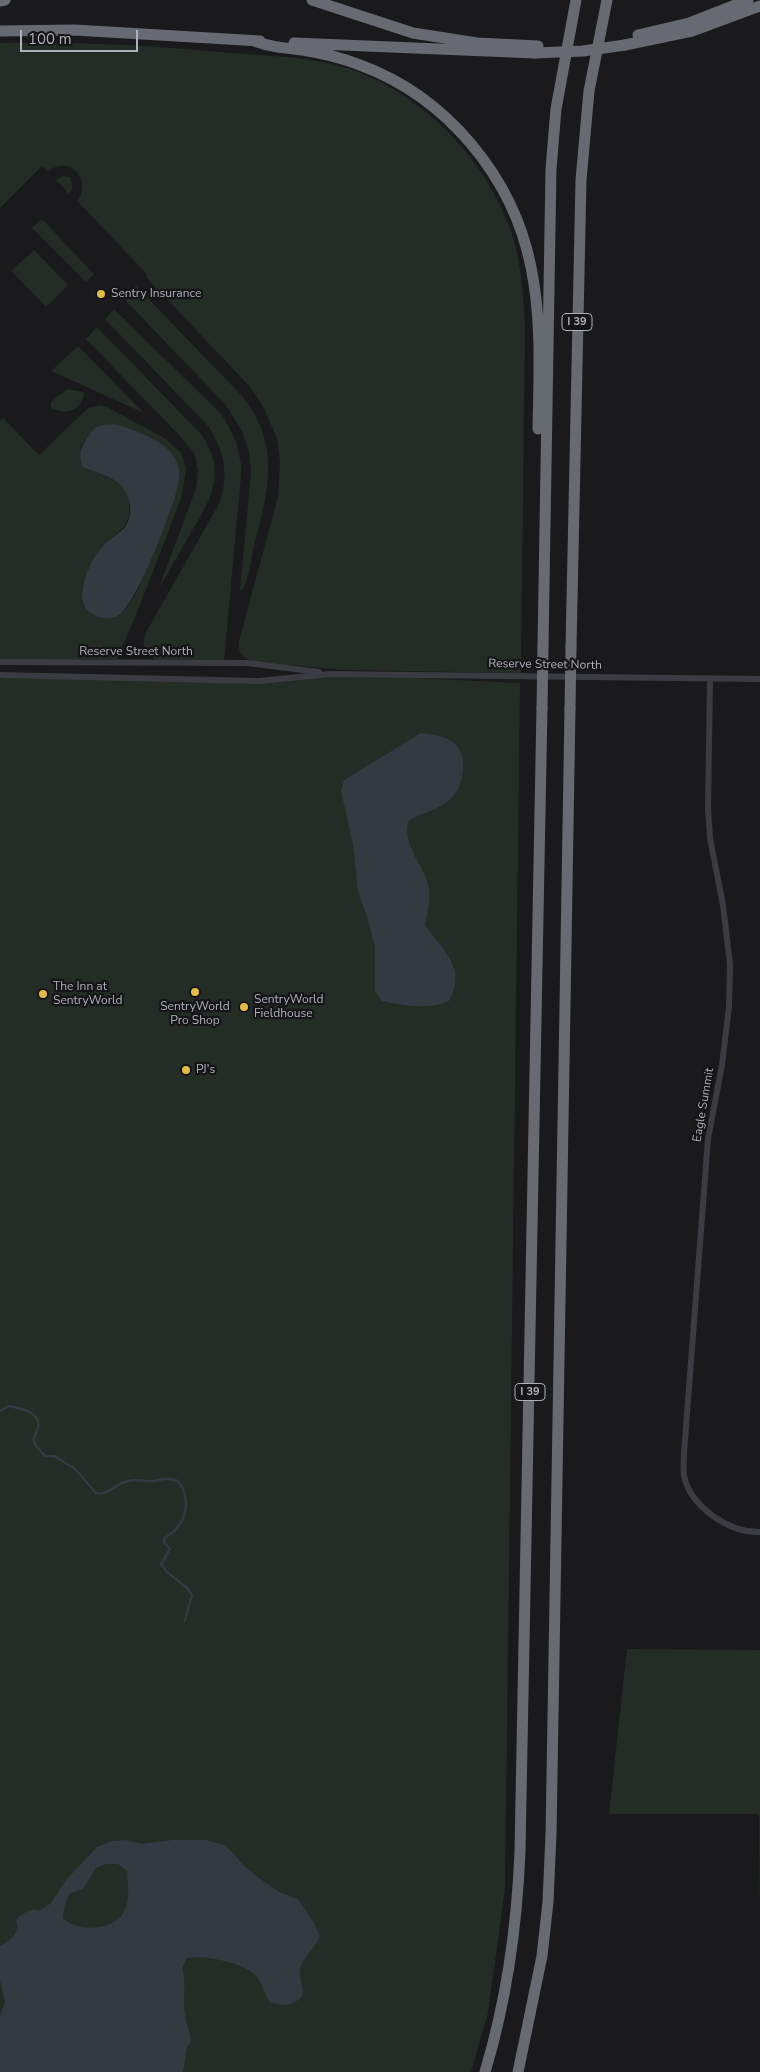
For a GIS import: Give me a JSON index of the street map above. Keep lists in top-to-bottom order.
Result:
{
  "streets": {
    "highway": ["I 39"],
    "street": ["Reserve Street North", "Eagle Summit"]
  },
  "crossings": [
    ["Reserve Street North", "Eagle Summit"]
  ],
  "places": [
    "Sentry Insurance",
    "SentryWorld Pro Shop",
    "The Inn at SentryWorld",
    "SentryWorld Fieldhouse",
    "PJ's"
  ],
  "scale_bar": "100 m"
}
